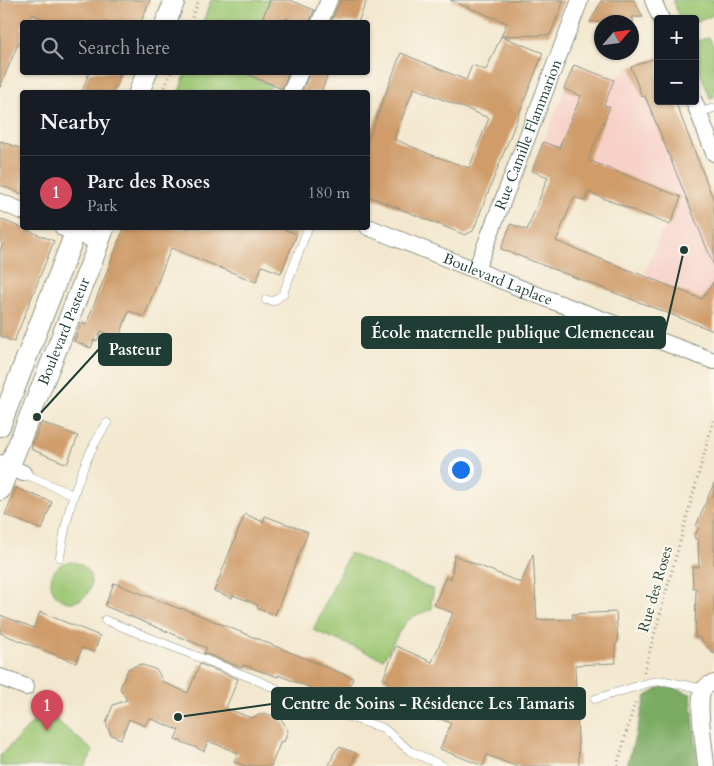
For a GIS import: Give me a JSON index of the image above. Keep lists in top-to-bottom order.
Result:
{
  "streets": {
    "street": ["Rue Camille Flammarion", "Boulevard Laplace", "Boulevard Pasteur"],
    "path": ["Rue des Roses"]
  },
  "crossings": [
    ["Rue Camille Flammarion", "Boulevard Laplace"]
  ],
  "places": ["École maternelle publique Clemenceau", "Pasteur", "Centre de Soins - Résidence Les Tamaris"],
  "north": "top right",
  "page": {
    "map_buttons": ["+", "−"],
    "search": "Search here",
    "heading": "Nearby",
    "list": [
      {
        "mark": "1",
        "name": "Parc des Roses",
        "note": "Park",
        "value": "180 m"
      }
    ],
    "pins": "1"
  }
}
